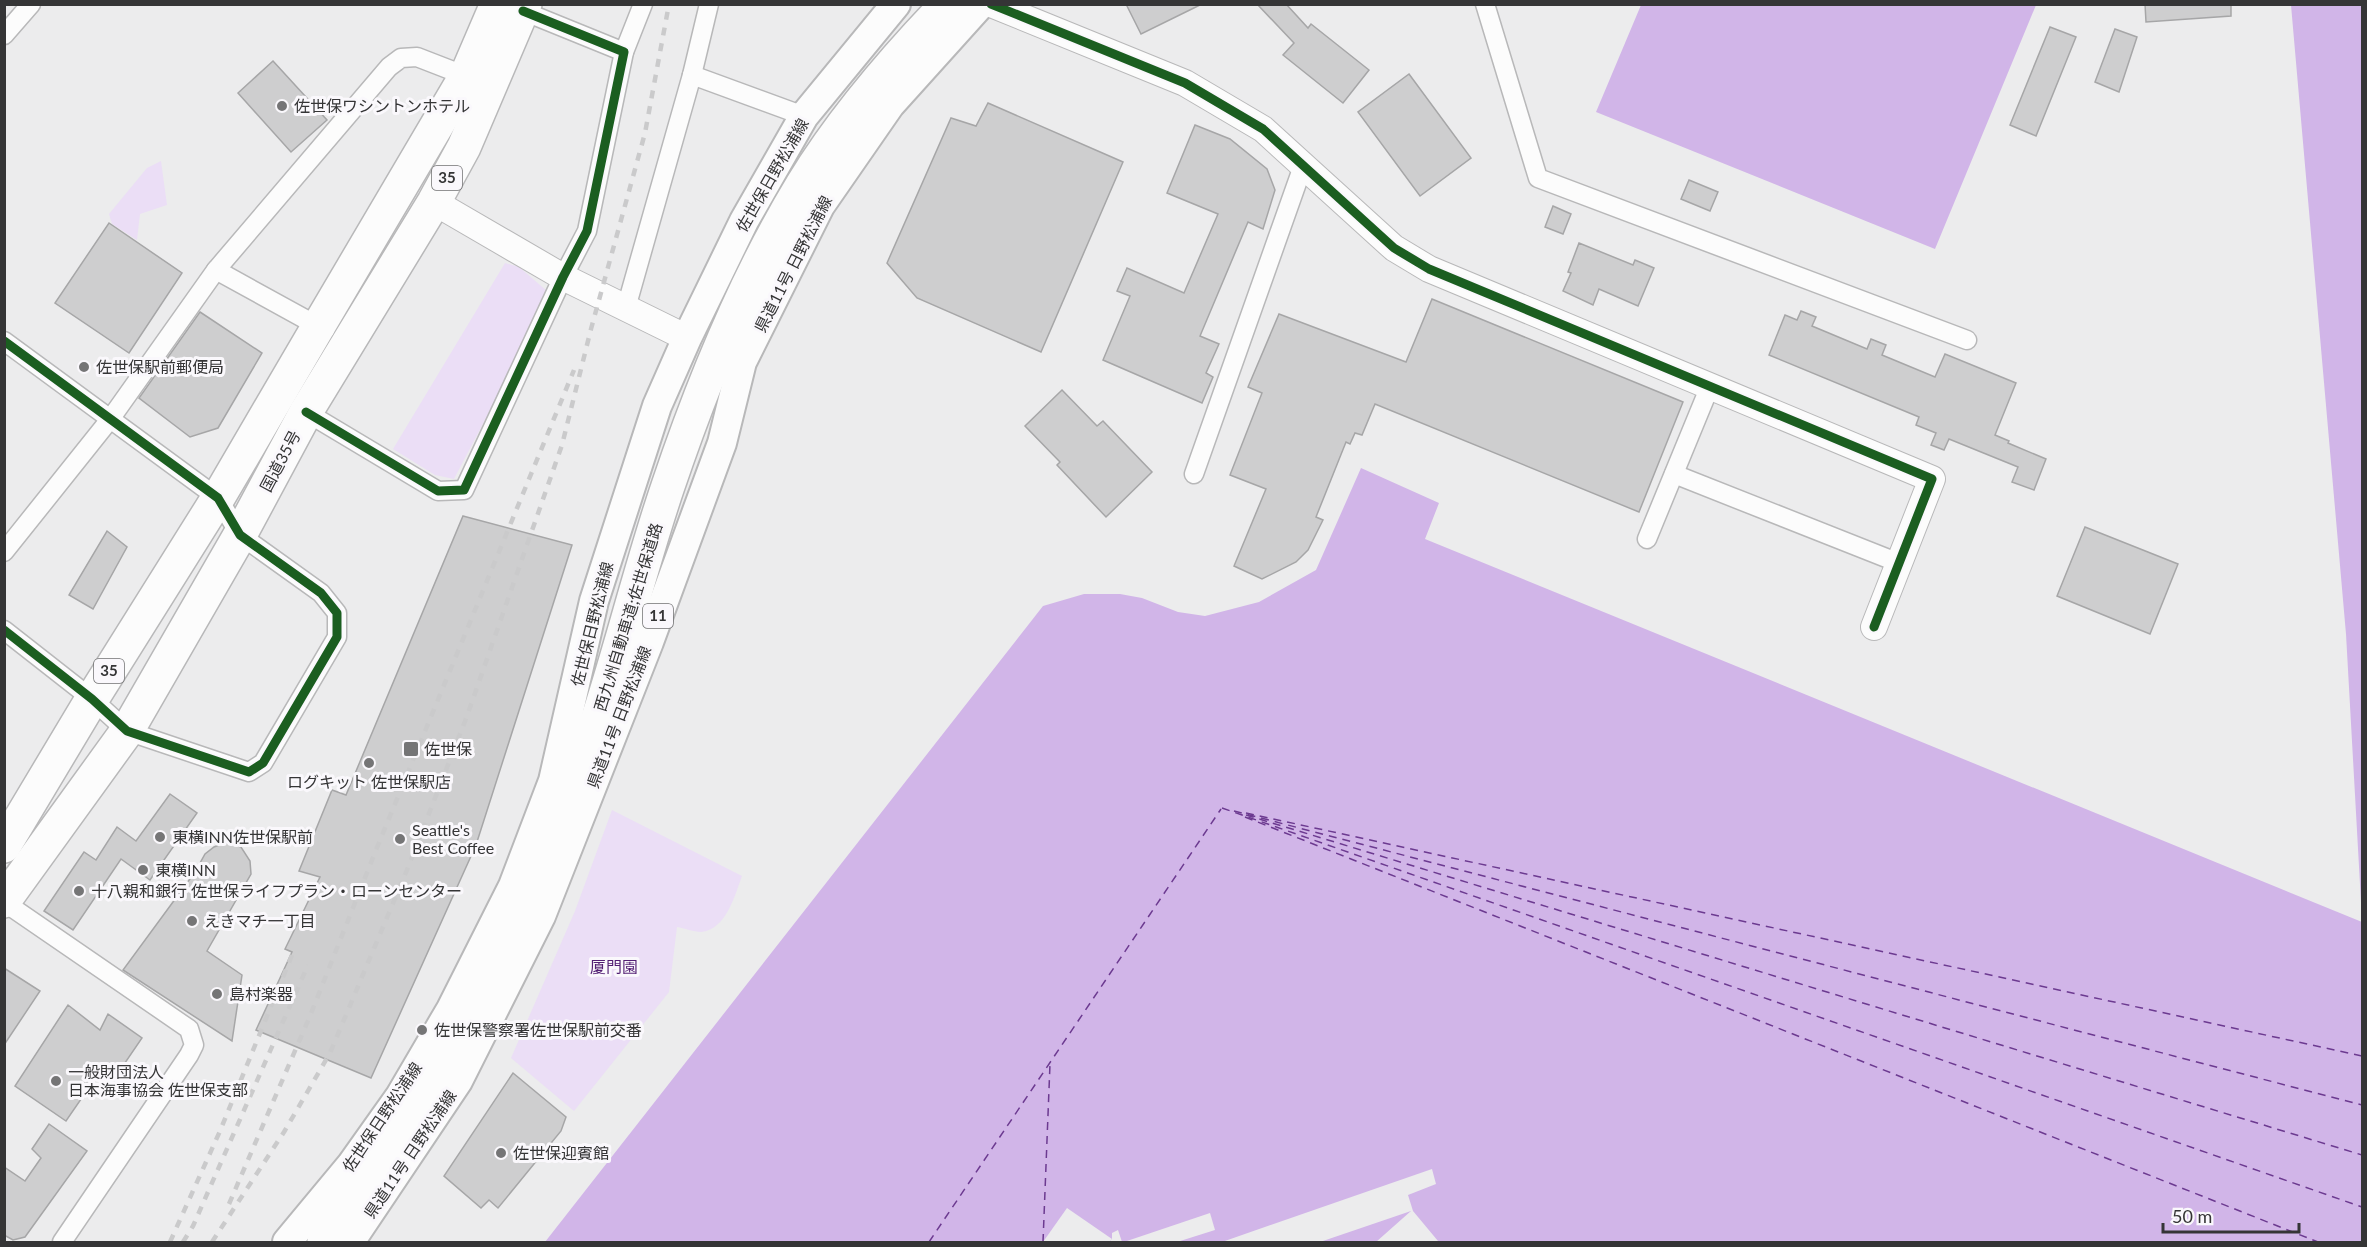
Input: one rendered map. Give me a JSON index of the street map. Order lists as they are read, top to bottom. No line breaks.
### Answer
{"streets":{"highway":["35","国道35号","西九州自動車道;佐世保道路"],"main road":["佐世保日野松浦線","県道11号 日野松浦線","11"]},"parks":["厦門園"],"places":{"other":["佐世保ワシントンホテル","佐世保駅前郵便局","ログキット 佐世保駅店","東横INN佐世保駅前","Seattle's Best Coffee","東横INN","十八親和銀行 佐世保ライフプラン・ローンセンター","えきマチ一丁目","島村楽器","佐世保警察署佐世保駅前交番","一般財団法人 日本海事協会 佐世保支部","佐世保迎賓館"],"transit":["佐世保"]},"scale_bar":"50 m"}
